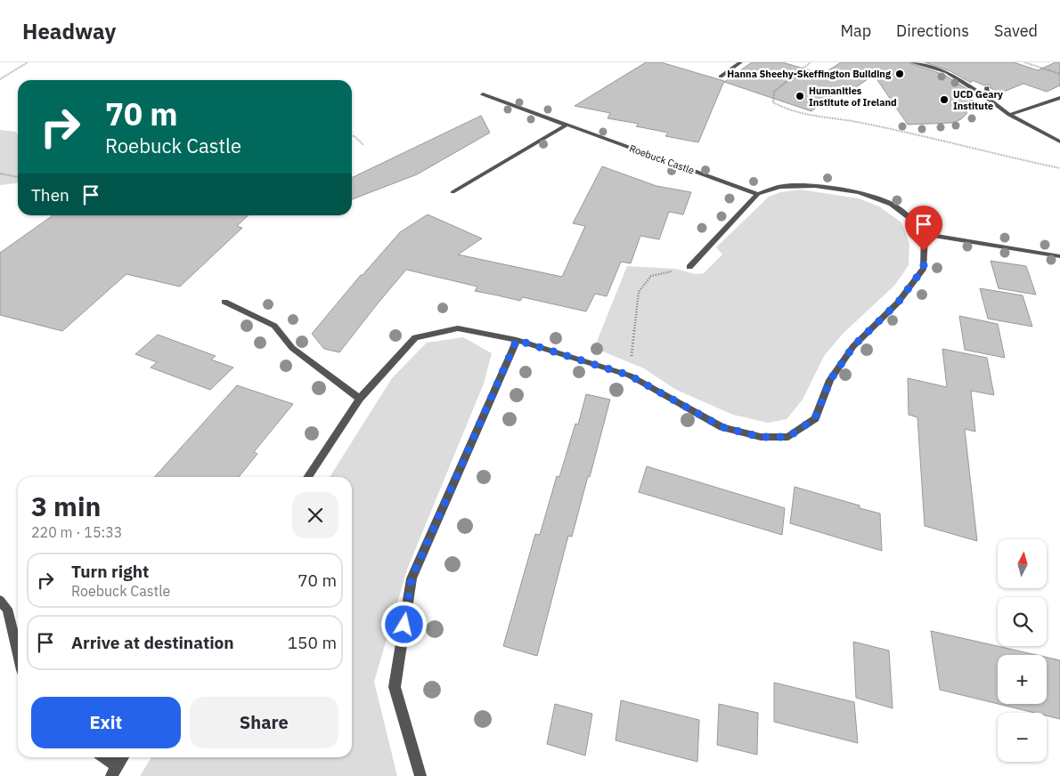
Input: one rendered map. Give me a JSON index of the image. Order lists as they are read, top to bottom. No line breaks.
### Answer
{"streets":{"street":["Roebuck Castle"]},"places":["Hanna Sheehy-Skeffington Building","Humanities Institute of Ireland","UCD Geary Institute"],"north":"top","page":{"header":"Headway","nav":["Map","Directions","Saved"],"turn":["70 m","Roebuck Castle"],"then":"Then","heading":["3 min","220 m · 15:33"],"map_buttons":["+","−"],"list":[{"name":"Turn right","note":"Roebuck Castle","value":"70 m"},{"name":"Arrive at destination","value":"150 m"}],"buttons":["Exit","Share"]}}
